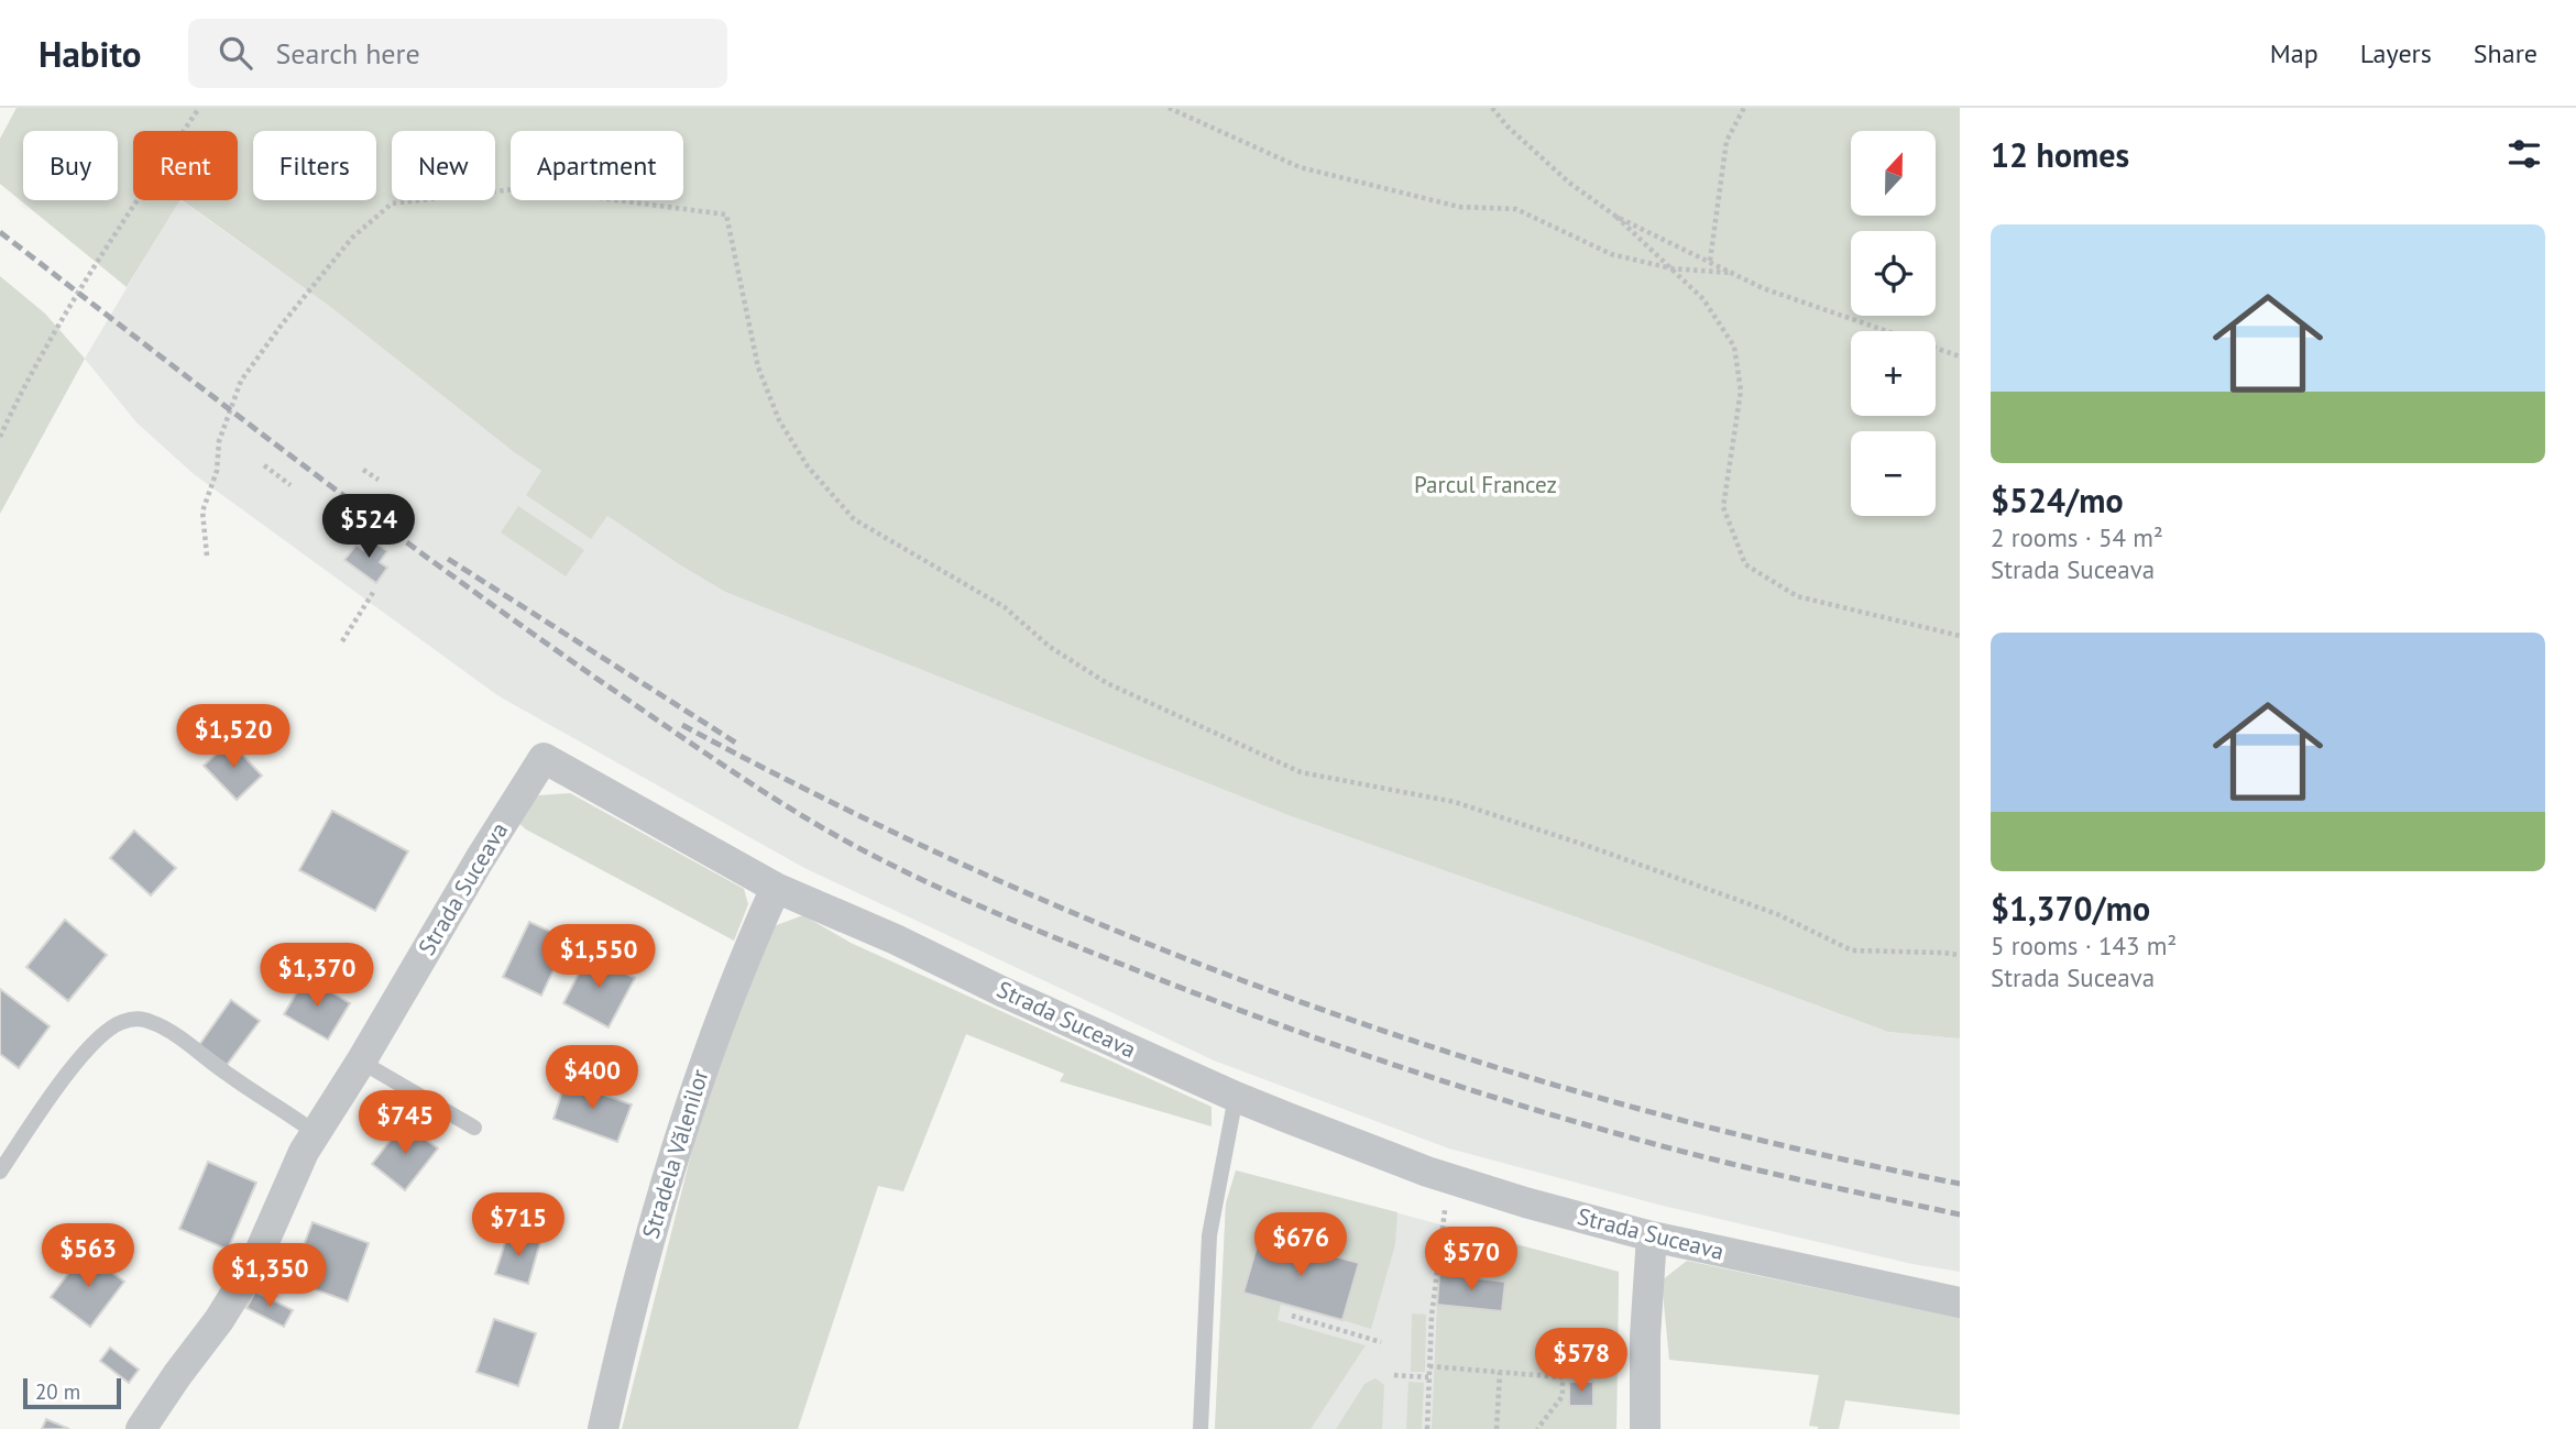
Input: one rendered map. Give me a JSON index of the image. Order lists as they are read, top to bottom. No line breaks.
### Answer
{"streets":{"street":["Strada Suceava","Stradela Vălenilor"]},"crossings":[["Strada Suceava","Stradela Vălenilor"]],"parks":["Parcul Francez"],"scale_bar":"20 m","north":"top","page":{"header":"Habito","search":"Search here","nav":["Map","Layers","Share"],"heading":"12 homes","map_buttons":["+","−"],"chip":["Buy","Rent","Filters","New","Apartment"],"list":[{"name":"$524/mo","note":"2 rooms · 54 m² · Strada Suceava"},{"name":"$1,370/mo","note":"5 rooms · 143 m² · Strada Suceava"}],"price":["$524","$1,520","$1,550","$1,370","$400","$745","$715","$676","$563","$570","$1,350","$578"],"scale":"20 m"}}
